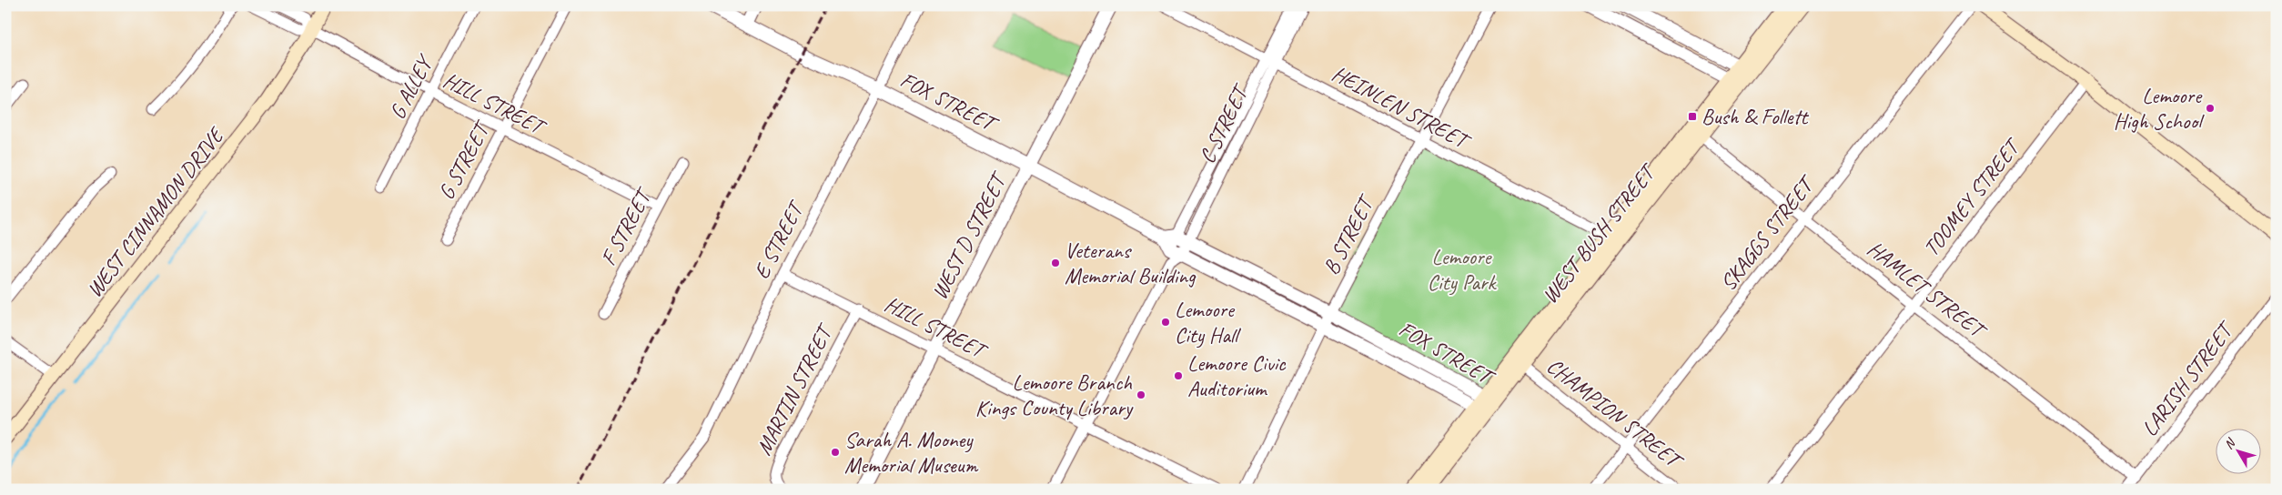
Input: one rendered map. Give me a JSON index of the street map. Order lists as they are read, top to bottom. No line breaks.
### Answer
{"streets":{"main road":["WEST CINNAMON DRIVE","WEST BUSH STREET"],"street":["G ALLEY","FOX STREET","HILL STREET","HEINLEN STREET","C STREET","G STREET","TOOMEY STREET","F STREET","SKAGGS STREET","B STREET","WEST D STREET","E STREET","HAMLET STREET","LARISH STREET","MARTIN STREET","CHAMPION STREET"]},"crossings":[["G ALLEY","HILL STREET"],["FOX STREET","C STREET"],["FOX STREET","WEST BUSH STREET"],["FOX STREET","B STREET"],["FOX STREET","WEST D STREET"],["FOX STREET","E STREET"],["HILL STREET","C STREET"],["HILL STREET","G STREET"],["HILL STREET","WEST CINNAMON DRIVE"],["HILL STREET","F STREET"],["HILL STREET","WEST D STREET"],["HILL STREET","E STREET"],["HILL STREET","MARTIN STREET"],["HEINLEN STREET","C STREET"],["HEINLEN STREET","WEST BUSH STREET"],["HEINLEN STREET","B STREET"],["TOOMEY STREET","HAMLET STREET"],["WEST BUSH STREET","HAMLET STREET"],["WEST BUSH STREET","CHAMPION STREET"],["SKAGGS STREET","HAMLET STREET"],["SKAGGS STREET","CHAMPION STREET"],["HAMLET STREET","LARISH STREET"]],"parks":["Lemoore City Park"],"places":{"other":["Lemoore High School","Veterans Memorial Building","Lemoore City Hall","Lemoore Civic Auditorium","Lemoore Branch Kings County Library","Sarah A. Mooney Memorial Museum"],"transit":["Bush & Follett"]},"north":"top left"}
